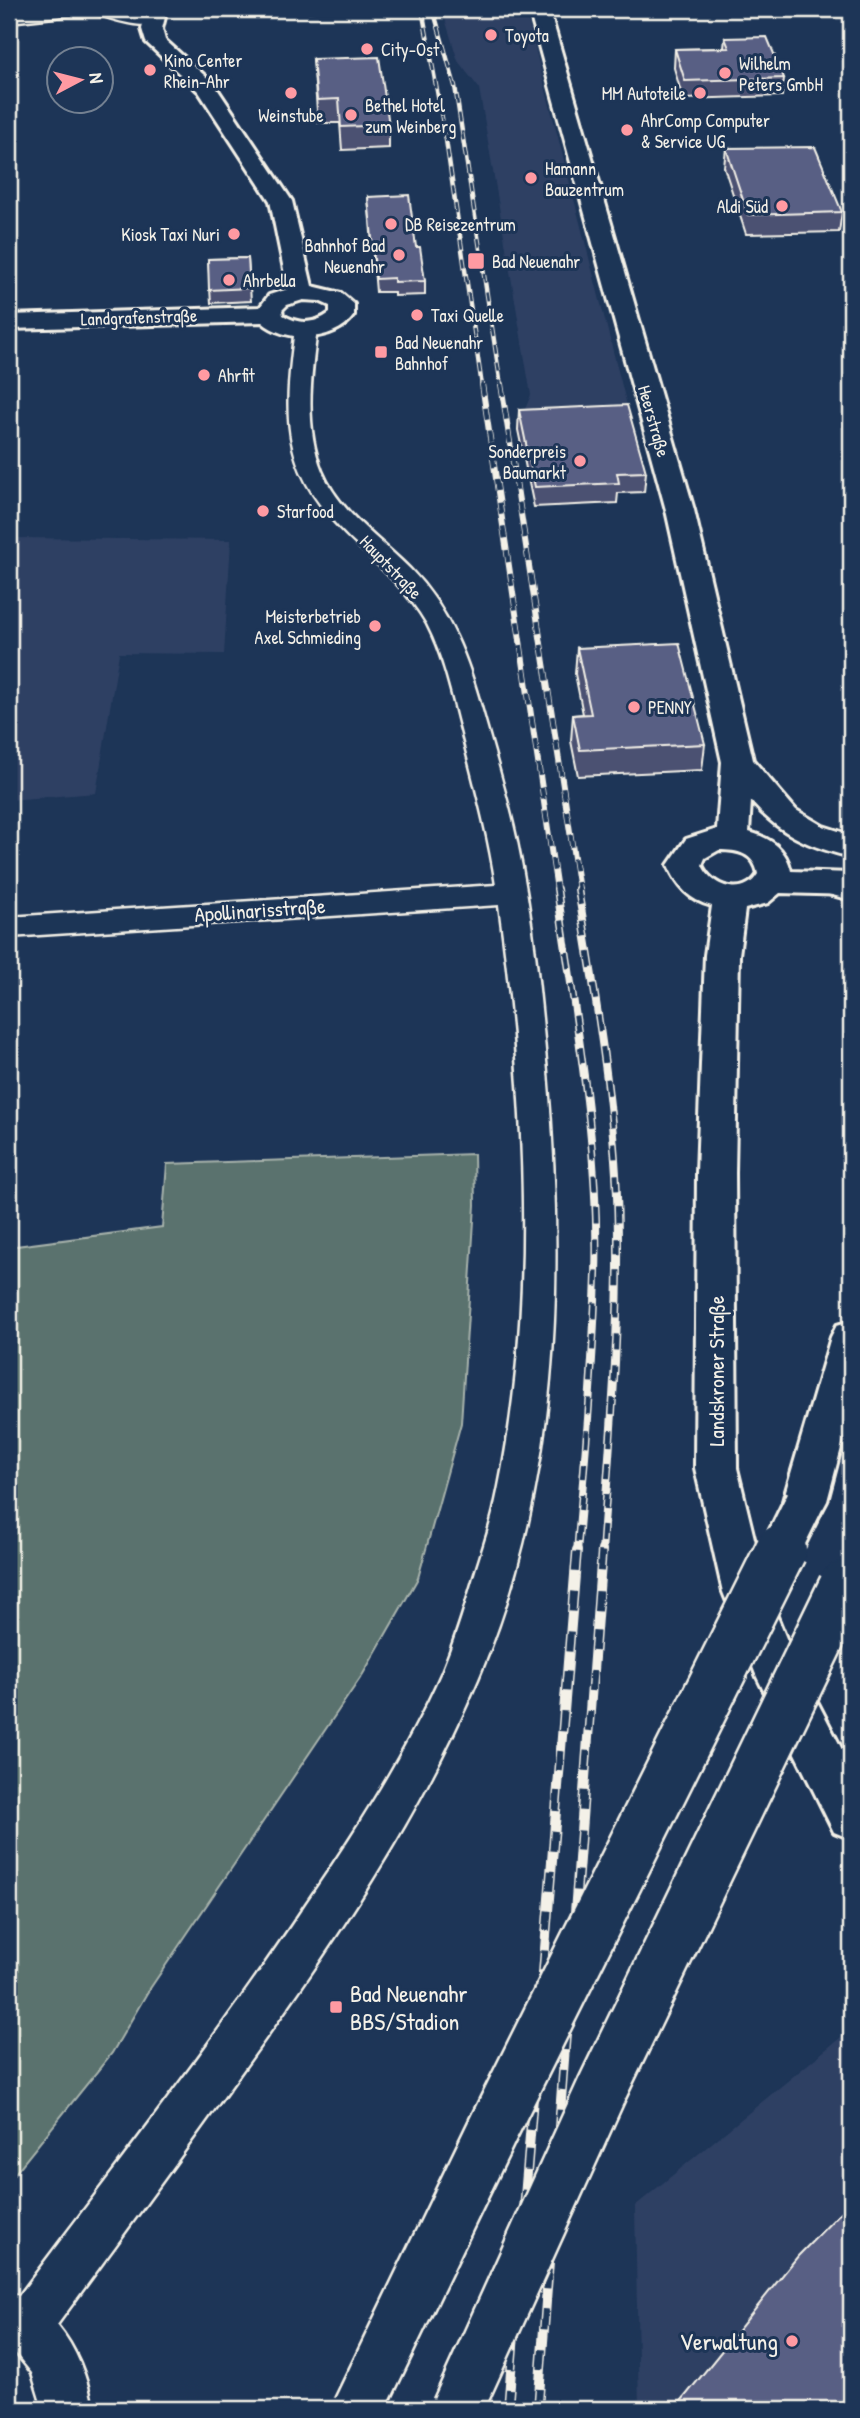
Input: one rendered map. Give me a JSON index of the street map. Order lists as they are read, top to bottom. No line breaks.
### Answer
{"streets":{"main road":["Landgrafenstraße","Heerstraße","Landskroner Straße"],"street":["Hauptstraße","Apollinarisstraße"]},"crossings":[["Heerstraße","Landskroner Straße"],["Hauptstraße","Apollinarisstraße"]],"places":{"other":["Toyota","City-Ost","Kino Center Rhein-Ahr","Wilhelm Peters GmbH","Weinstube","MM Autoteile","Bethel Hotel zum Weinberg","AhrComp Computer & Service UG","Hamann Bauzentrum","Aldi Süd","DB Reisezentrum","Kiosk Taxi Nuri","Bahnhof Bad Neuenahr","Ahrbella","Taxi Quelle","Ahrfit","Sonderpreis Baumarkt","Starfood","Meisterbetrieb Axel Schmieding","PENNY","Verwaltung"],"transit":["Bad Neuenahr","Bad Neuenahr Bahnhof","Bad Neuenahr BBS/Stadion"]},"north":"right"}
